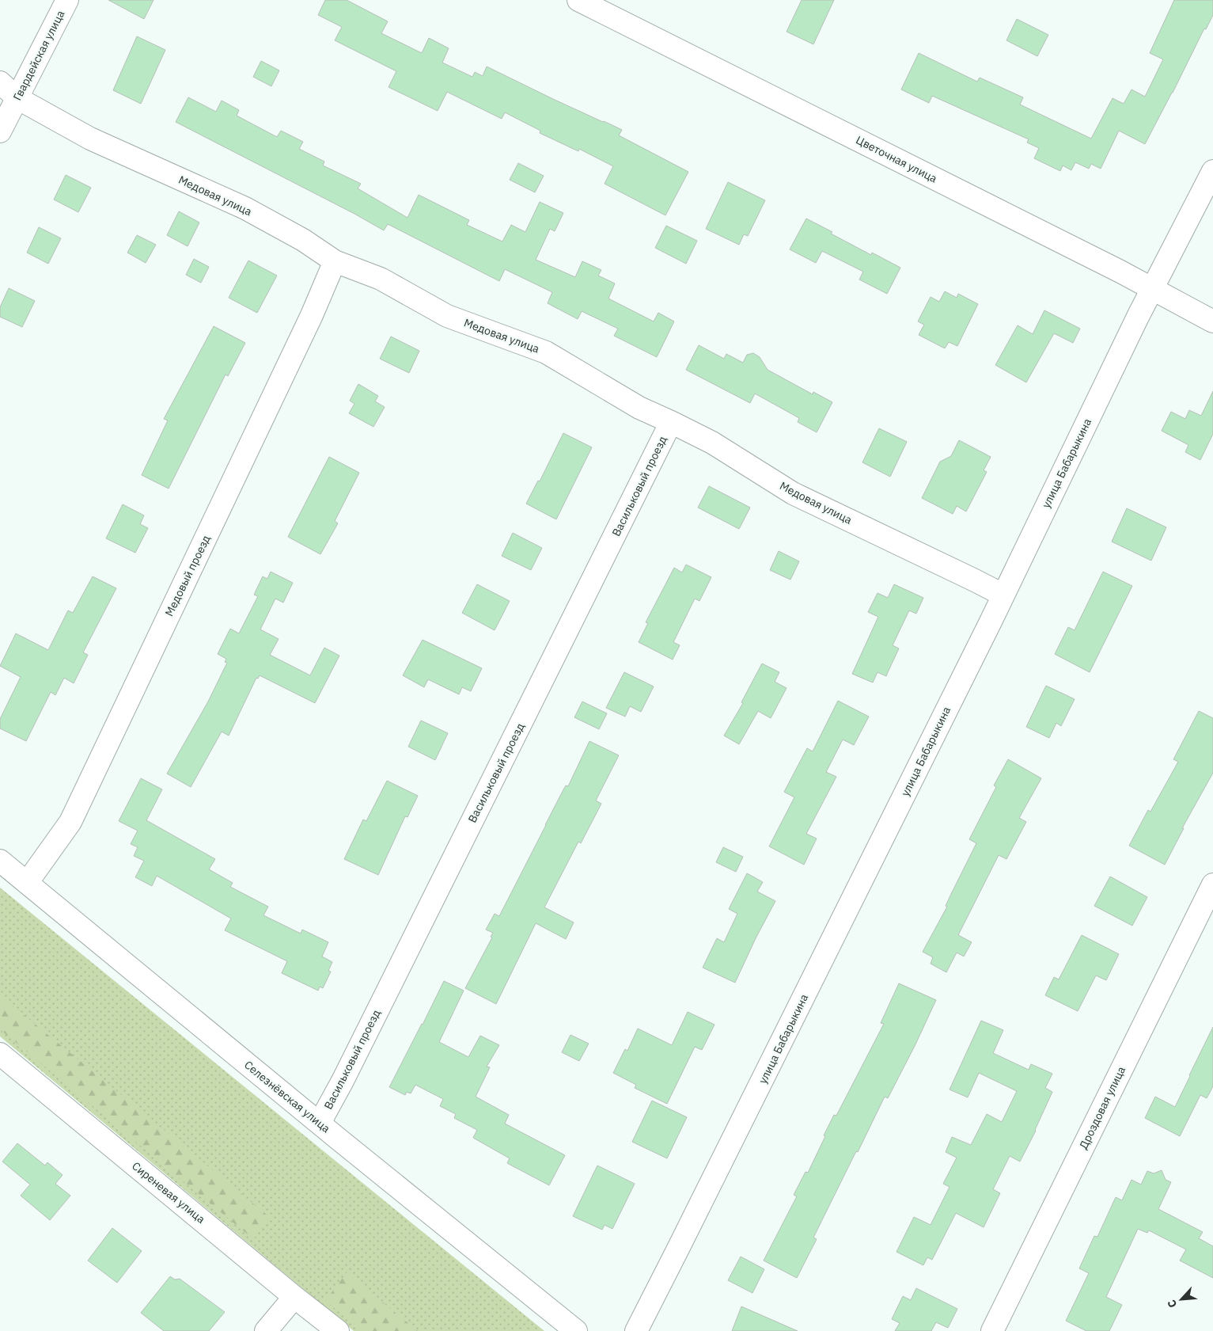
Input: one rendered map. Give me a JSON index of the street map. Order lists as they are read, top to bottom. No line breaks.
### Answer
{"streets":{"street":["Гвардейская улица","Цветочная улица","Медовая улица","улица Бабарыкина","Васильковый проезд","Медовый проезд","Селезнёвская улица","Дроздовая улица","Сиреневая улица"]},"crossings":[["Гвардейская улица","Медовая улица"],["Цветочная улица","улица Бабарыкина"],["Медовая улица","улица Бабарыкина"],["Медовая улица","Васильковый проезд"],["Медовая улица","Медовый проезд"],["Васильковый проезд","Селезнёвская улица"],["Медовый проезд","Селезнёвская улица"]],"north":"bottom left"}
